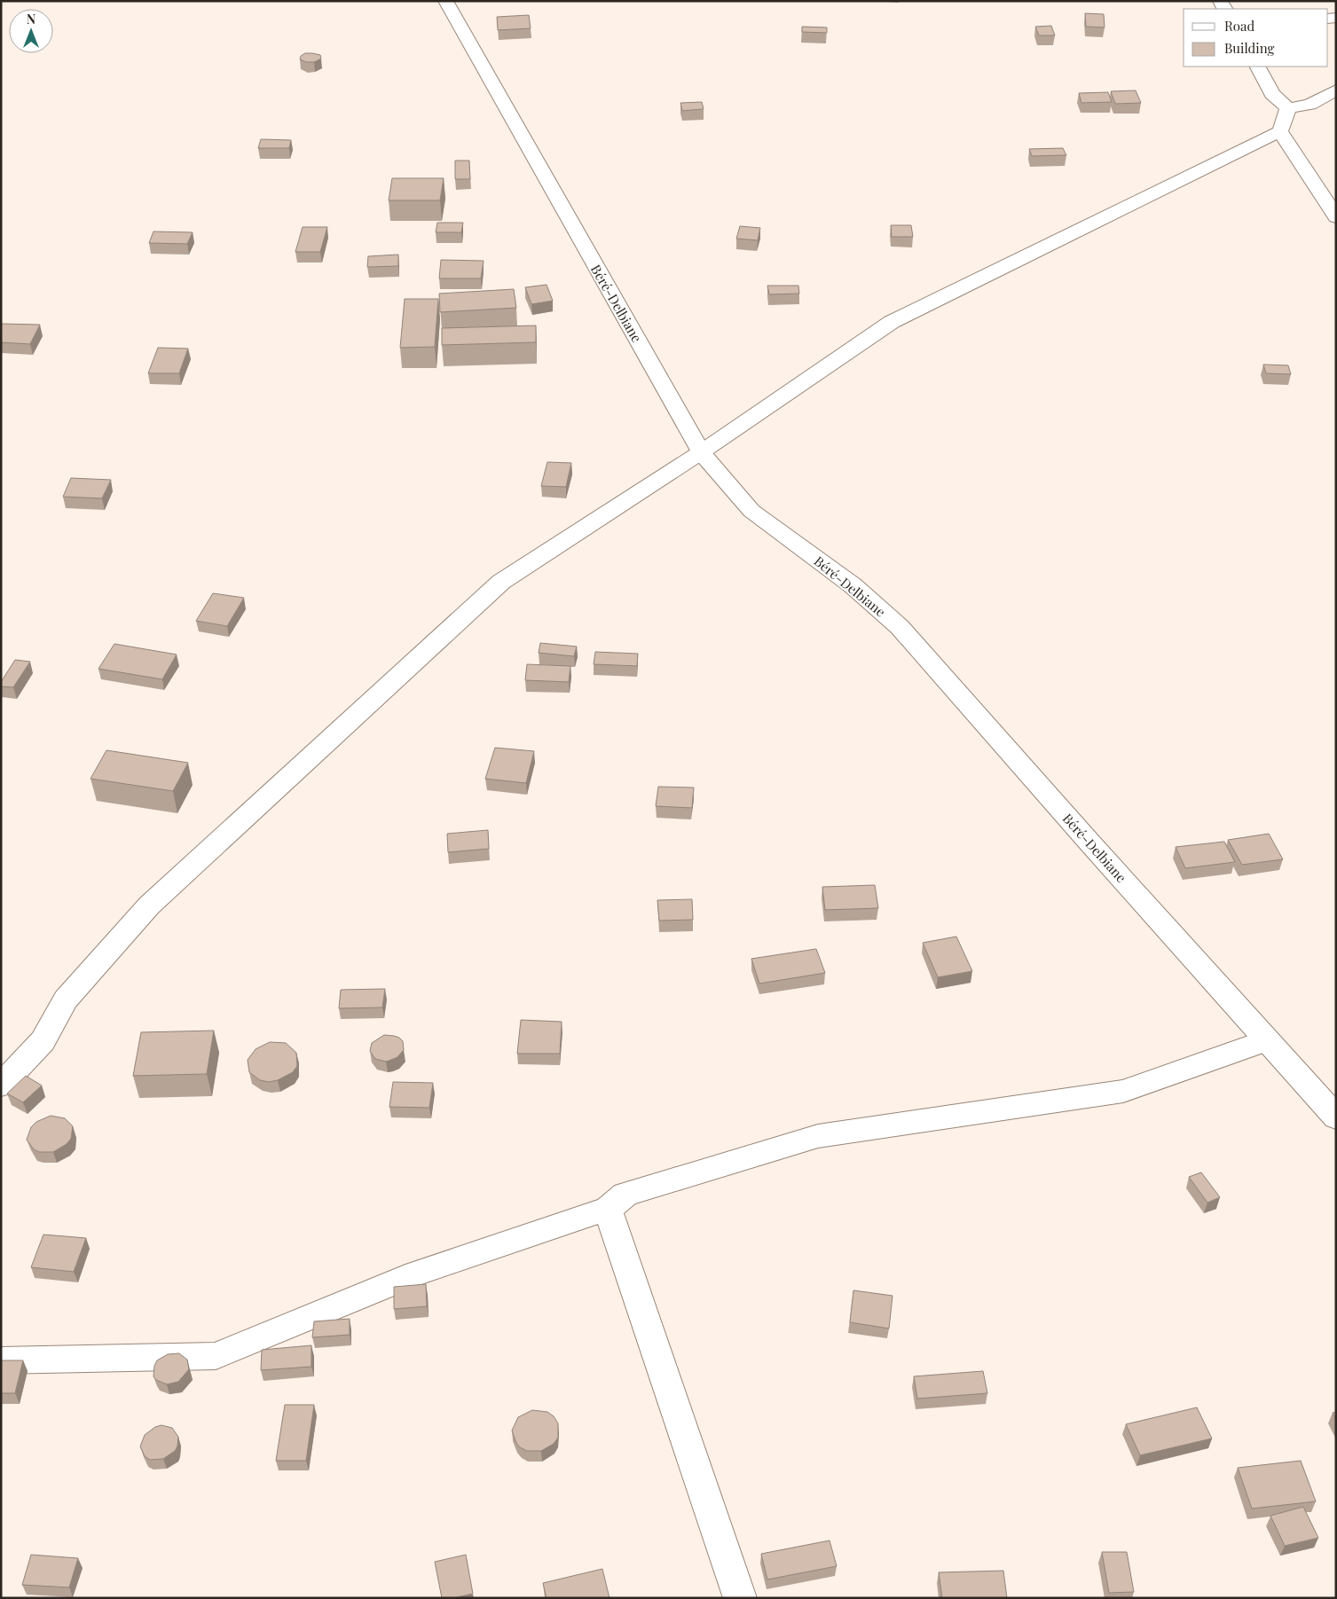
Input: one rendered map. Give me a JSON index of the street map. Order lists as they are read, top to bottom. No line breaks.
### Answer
{"streets":{"street":["Béré-Delbiane"]},"legend":["Road","Building"],"north":"top"}
